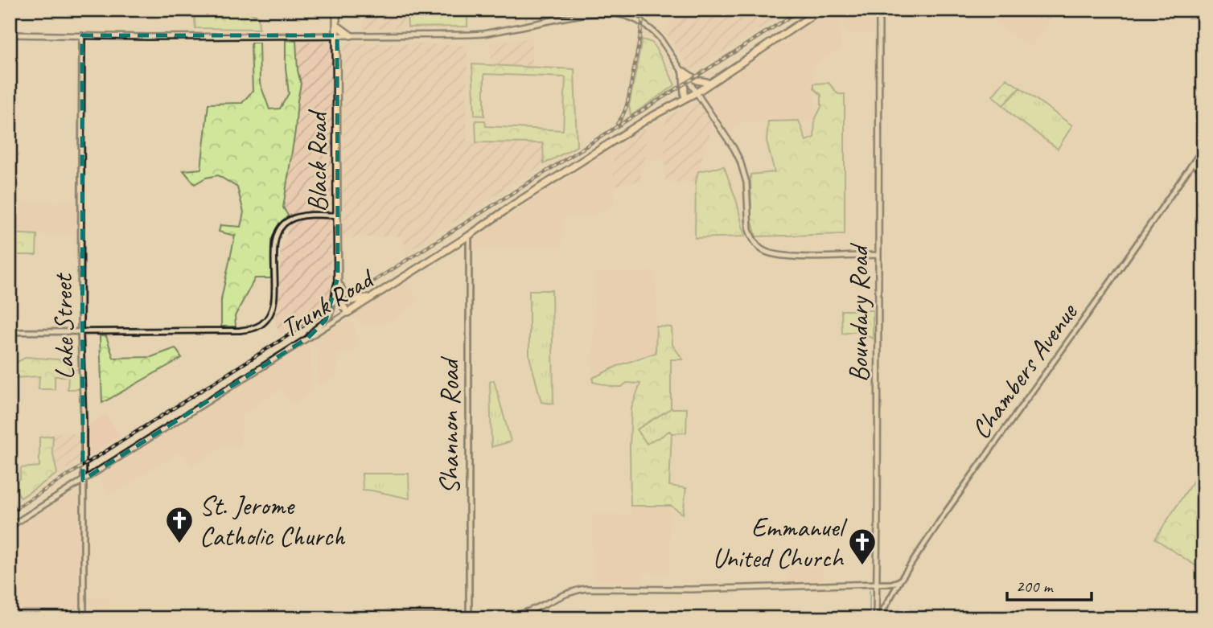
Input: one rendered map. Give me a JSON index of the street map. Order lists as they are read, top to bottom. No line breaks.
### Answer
{"streets":{"highway":["Black Road","Trunk Road"],"main road":["Boundary Road"],"street":["Lake Street","Chambers Avenue","Shannon Road"]},"crossings":[["Black Road","Trunk Road"],["Trunk Road","Lake Street"],["Trunk Road","Shannon Road"],["Boundary Road","Chambers Avenue"]],"places":{"church":["St. Jerome Catholic Church","Emmanuel United Church"]},"scale_bar":"200 m"}
